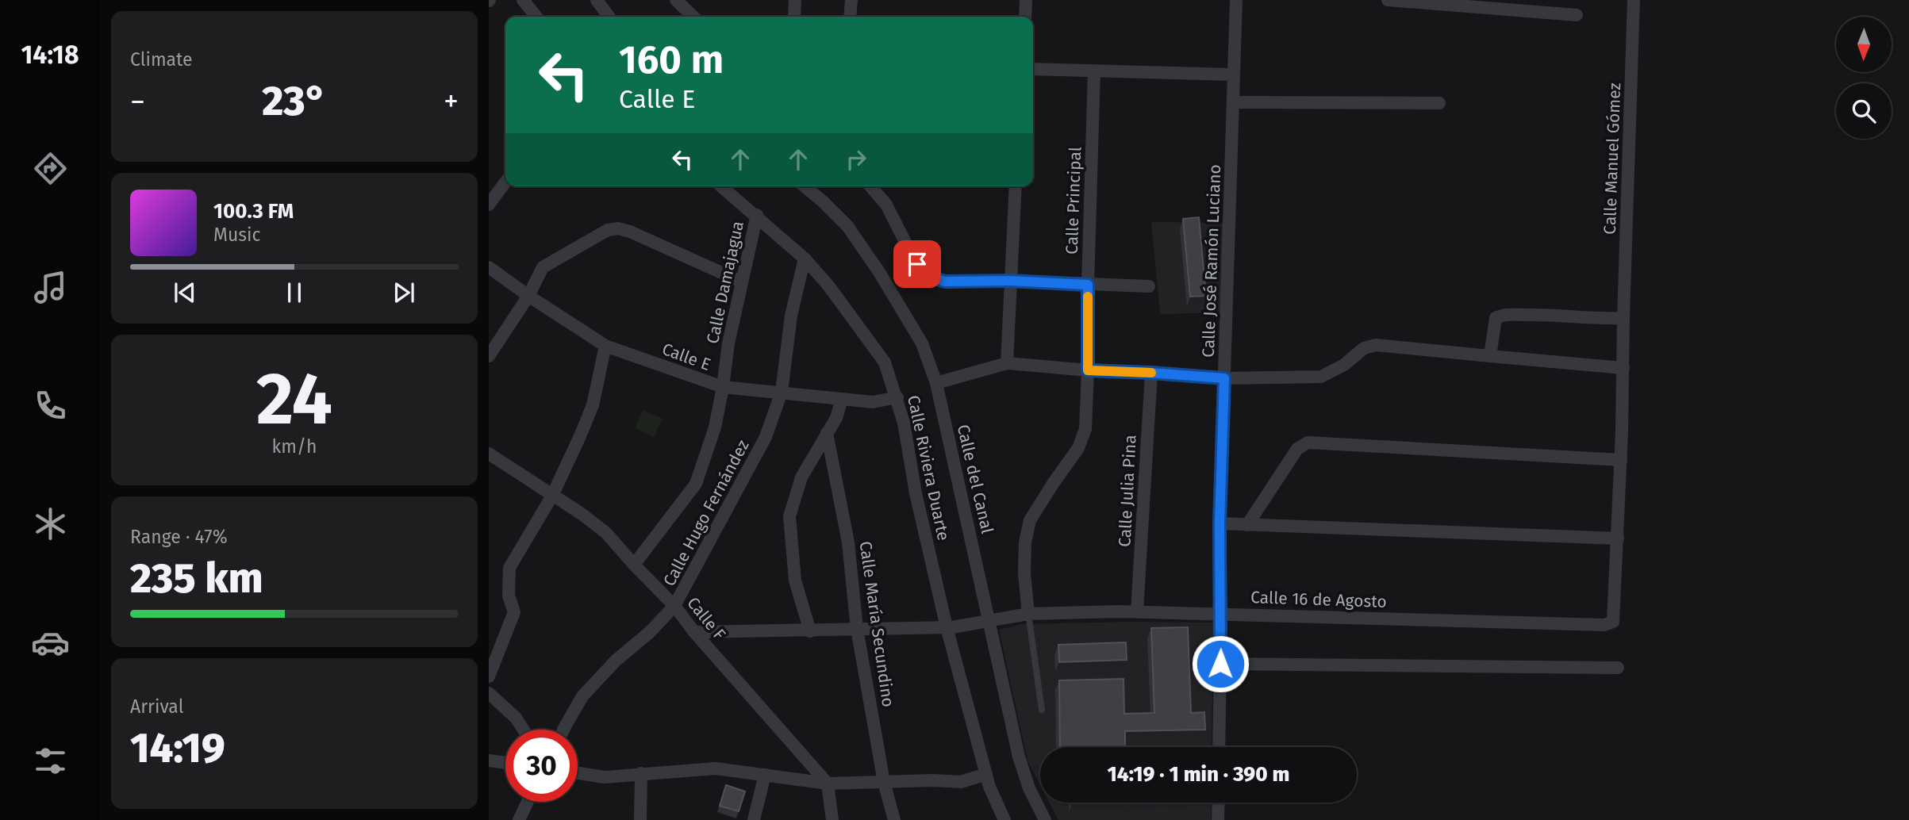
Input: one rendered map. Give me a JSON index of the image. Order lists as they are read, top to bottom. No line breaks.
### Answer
{"streets":{"street":["Calle Manuel Gómez","Calle Principal","Calle José Ramón Luciano","Calle Damajagua","Calle E","Calle Riviera Duarte","Calle del Canal","Calle Julia Pina","Calle Hugo Fernández","Calle 16 de Agosto","Calle F","Calle María Secundino"]},"crossings":[["Calle Manuel Gómez","Calle 16 de Agosto"],["Calle Principal","Calle 16 de Agosto"],["Calle José Ramón Luciano","Calle 16 de Agosto"],["Calle Damajagua","Calle E"],["Calle Damajagua","Calle Riviera Duarte"],["Calle Damajagua","Calle F"],["Calle E","Calle Riviera Duarte"],["Calle E","Calle Hugo Fernández"],["Calle Riviera Duarte","Calle Hugo Fernández"],["Calle Riviera Duarte","Calle 16 de Agosto"],["Calle del Canal","Calle 16 de Agosto"],["Calle Julia Pina","Calle 16 de Agosto"],["Calle Hugo Fernández","Calle F"],["Calle 16 de Agosto","Calle F"],["Calle 16 de Agosto","Calle María Secundino"]],"north":"bottom","page":{"tabs":"14:18","tile":["Climate",["24","km/h"],["Range · 47%","235 km"],["Arrival","14:19"]],"turn":["160 m","Calle E"],"heat":["−","23°","+"],"song":["100.3 FM","Music"],"limit":"30","trip":"14:19 · 1 min · 390 m"}}
